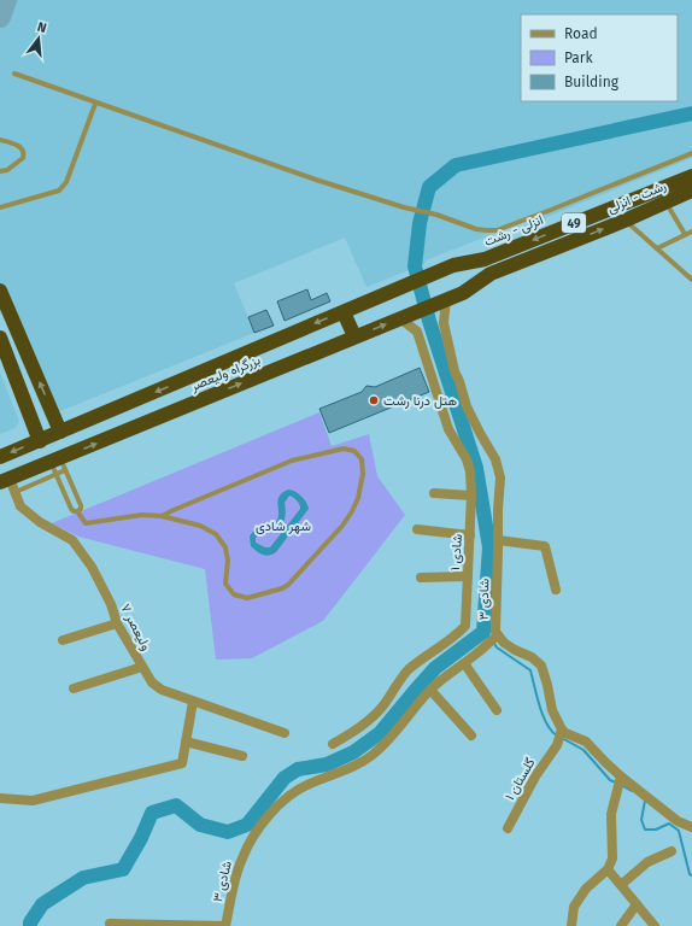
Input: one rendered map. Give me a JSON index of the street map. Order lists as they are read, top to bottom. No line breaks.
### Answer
{"streets":{"highway":["رشت - انزلی","49","انزلی - رشت","بزرگراه ولیعصر"],"street":["شادی ۱","شادی ۳","ولیعصر ۷","گلستان ۱"]},"crossings":[["رشت - انزلی","بزرگراه ولیعصر"],["انزلی - رشت","بزرگراه ولیعصر"],["بزرگراه ولیعصر","شادی ۱"],["بزرگراه ولیعصر","شادی ۳"],["بزرگراه ولیعصر","ولیعصر ۷"],["شادی ۳","گلستان ۱"]],"one_way":["رشت - انزلی","انزلی - رشت"],"parks":["شهر شادی"],"places":["هتل درنا رشت"],"legend":["Road","Park","Building"],"north":"top"}
